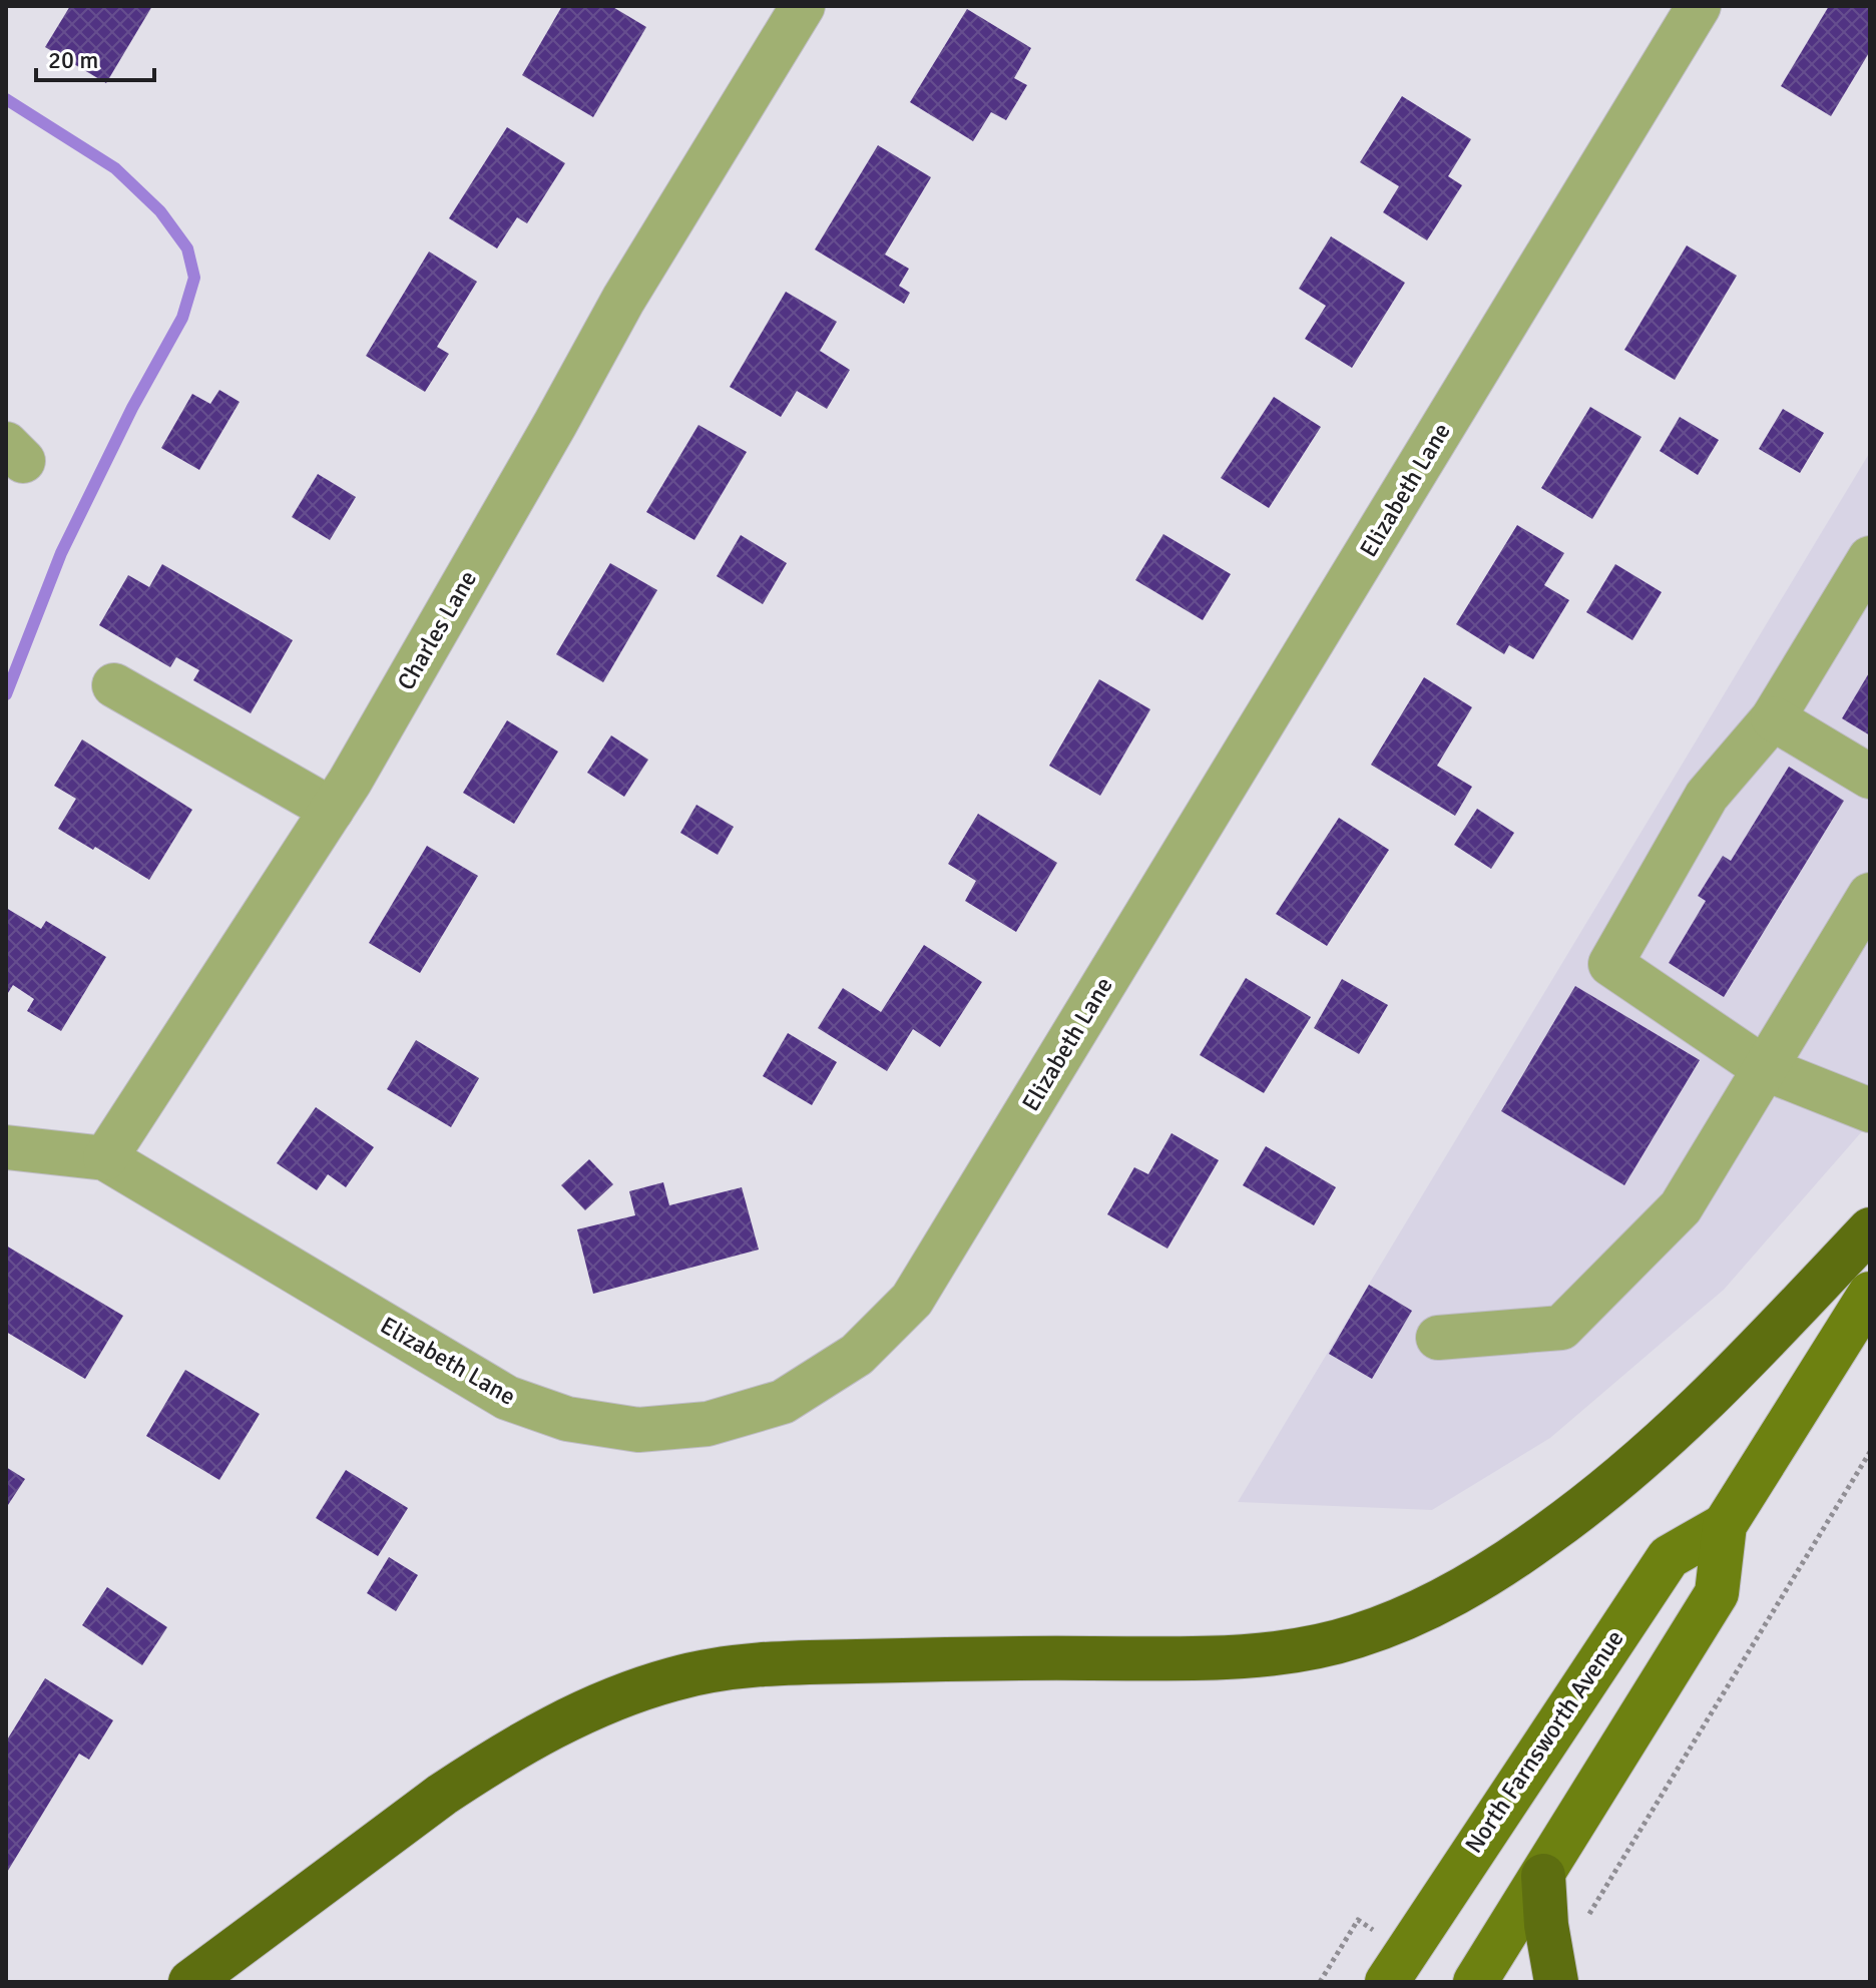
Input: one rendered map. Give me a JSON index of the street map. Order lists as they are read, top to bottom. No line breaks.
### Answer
{"streets":{"main road":["North Farnsworth Avenue"],"street":["Elizabeth Lane","Charles Lane"]},"crossings":[["Elizabeth Lane","Charles Lane"]],"scale_bar":"20 m"}
